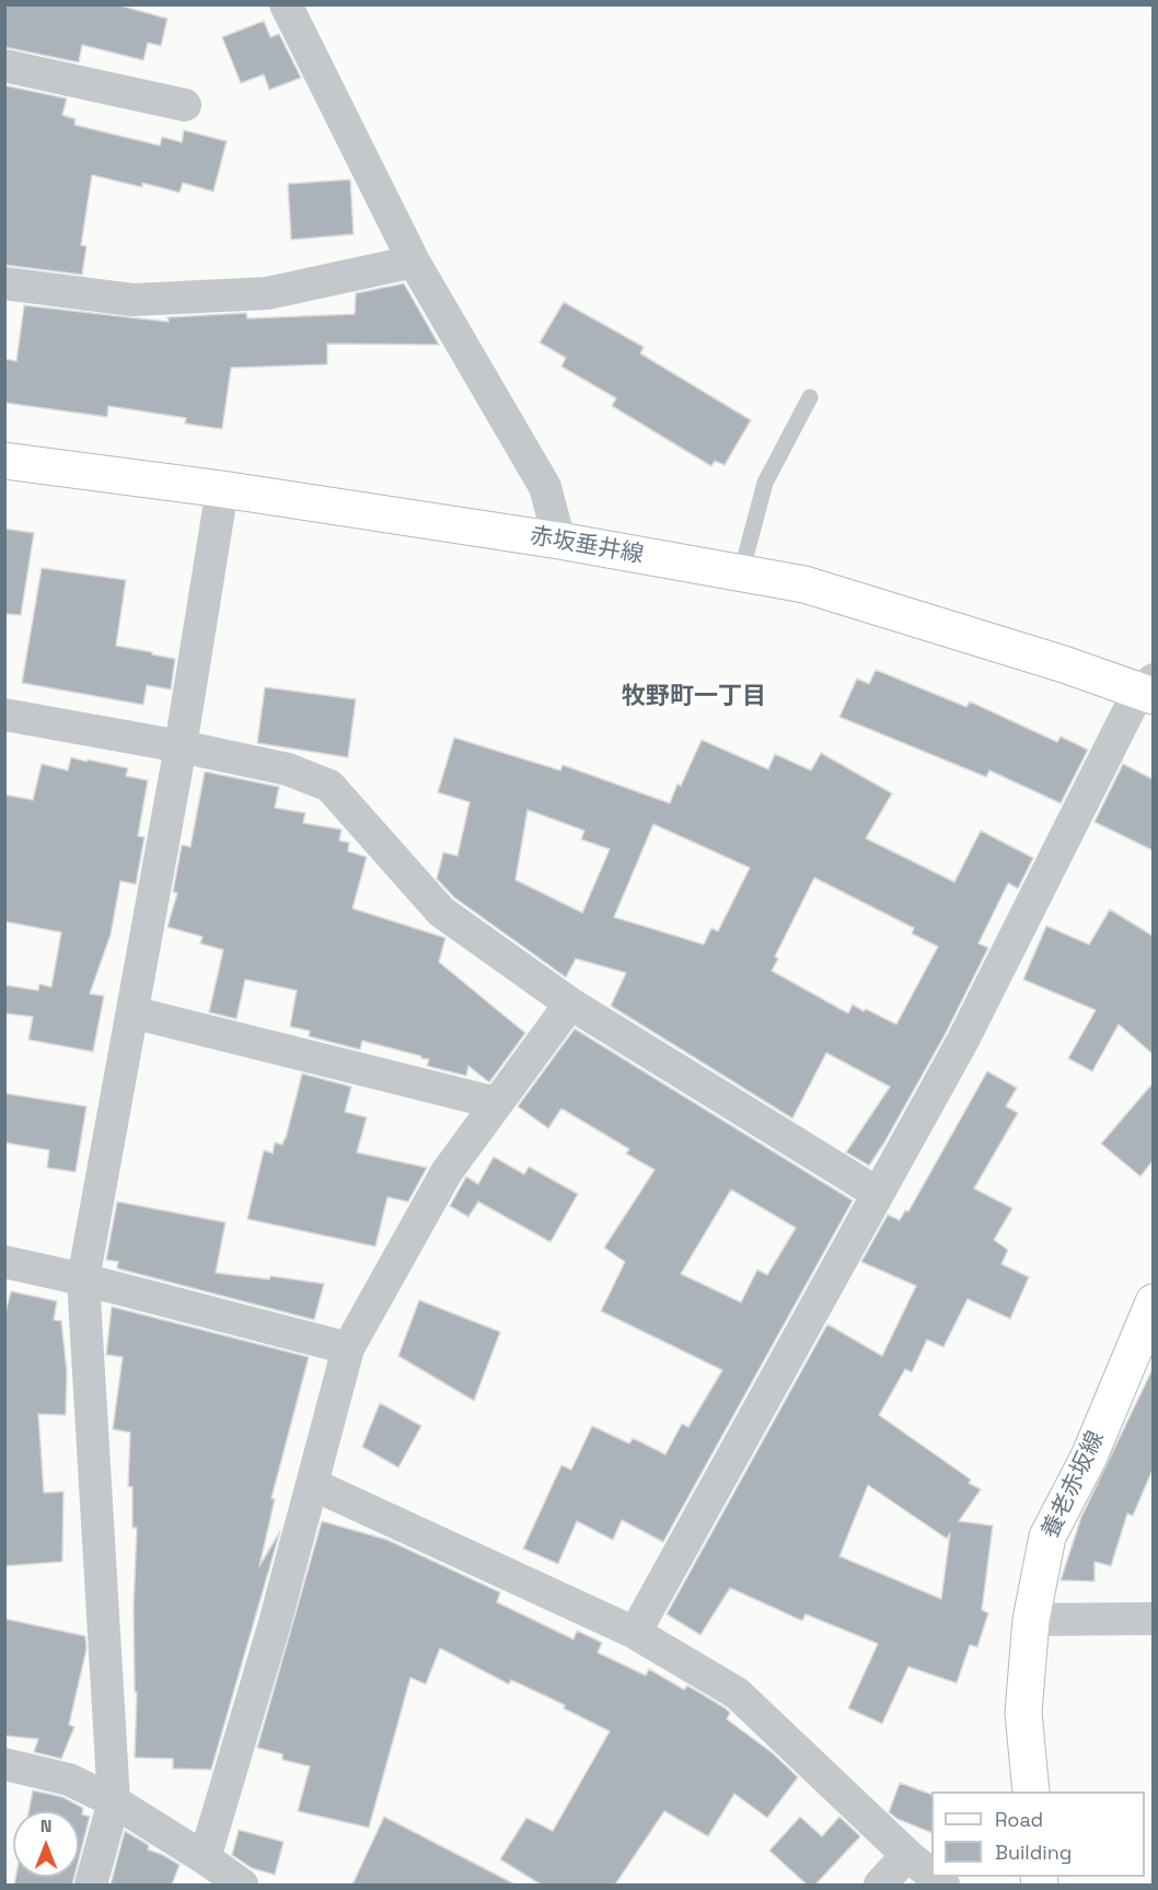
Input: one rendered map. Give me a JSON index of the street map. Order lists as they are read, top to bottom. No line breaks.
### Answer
{"streets":{"main road":["赤坂垂井線","養老赤坂線"]},"districts":["牧野町一丁目"],"legend":["Road","Building"],"north":"top"}
